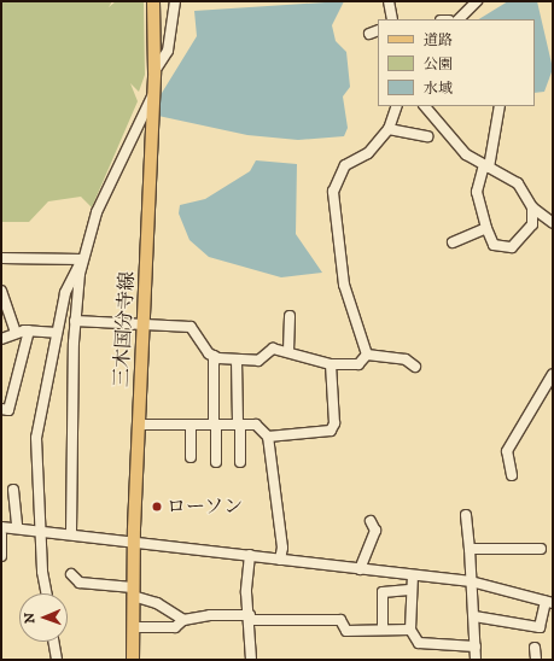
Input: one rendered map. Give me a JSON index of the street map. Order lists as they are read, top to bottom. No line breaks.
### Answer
{"streets":{"main road":["三木国分寺線"]},"places":["ローソン"],"legend":["道路","公園","水域"],"north":"left"}
